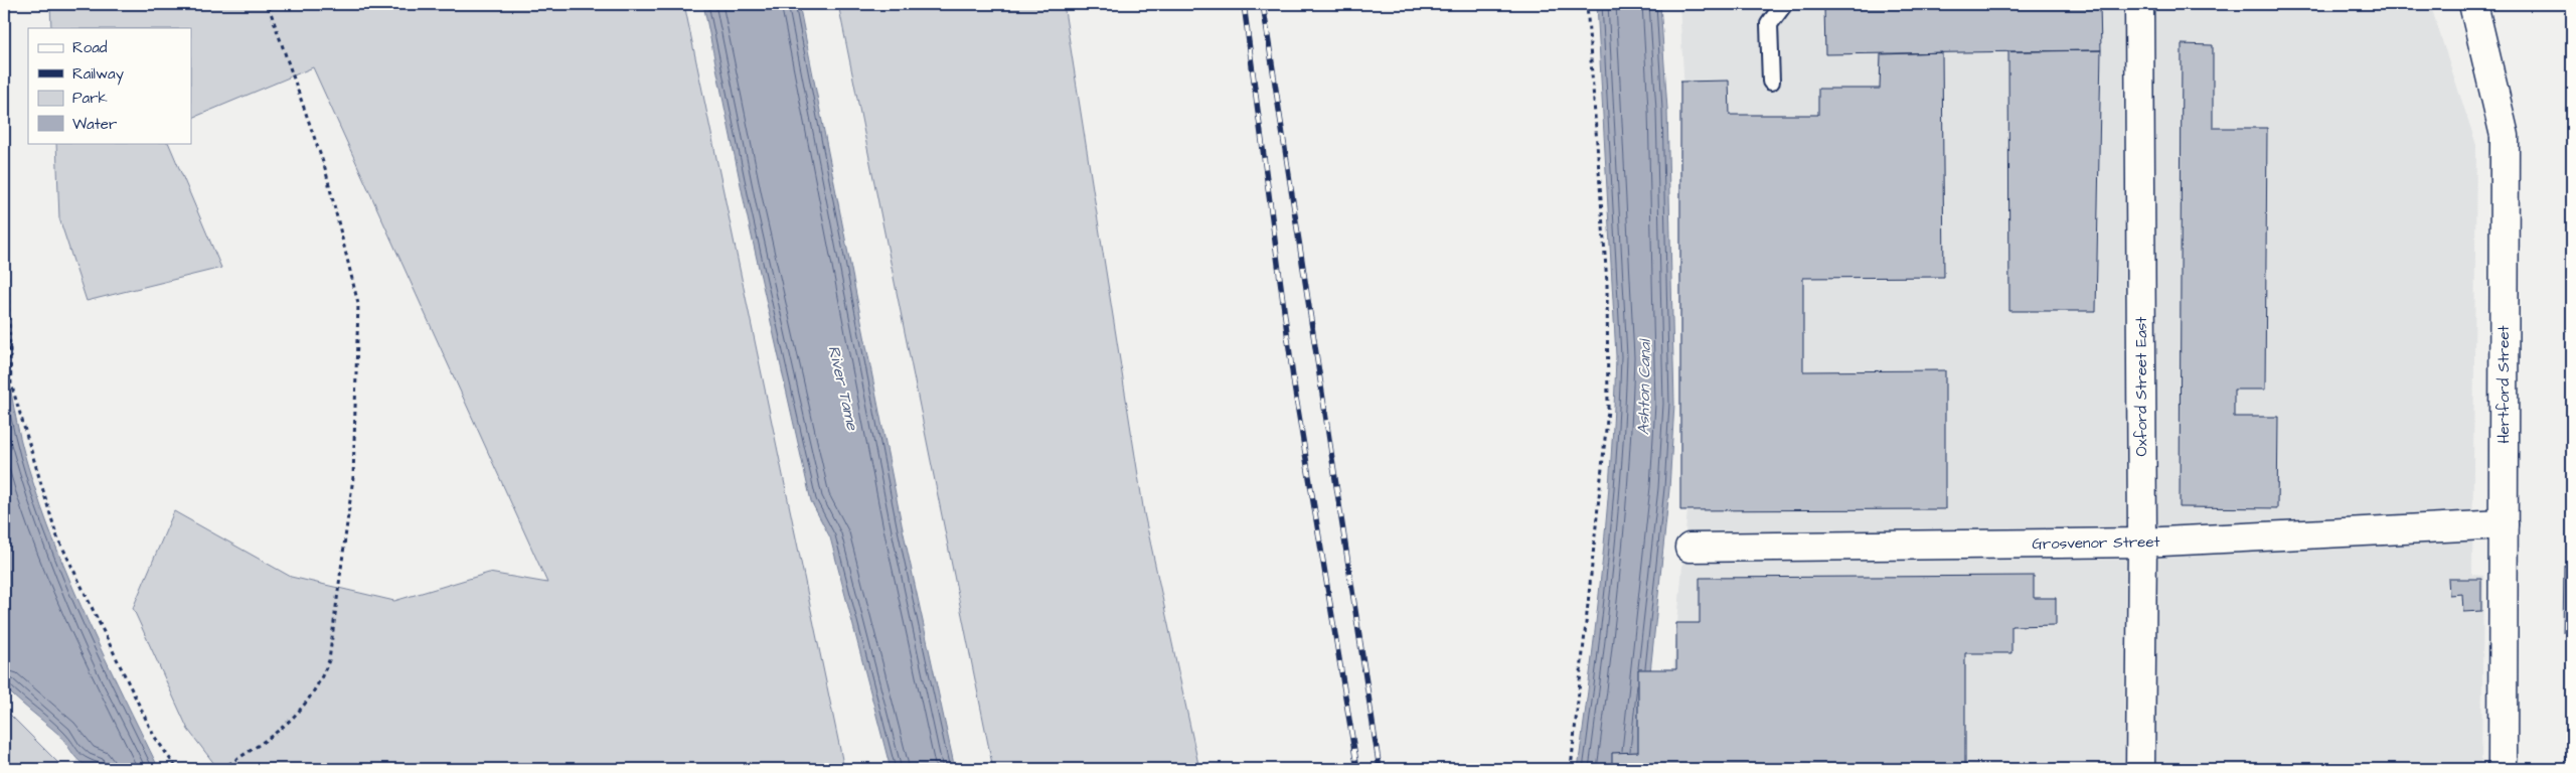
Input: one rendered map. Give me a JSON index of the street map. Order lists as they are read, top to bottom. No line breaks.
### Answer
{"streets":{"street":["Hertford Street","Oxford Street East","Grosvenor Street"]},"crossings":[["Hertford Street","Grosvenor Street"],["Oxford Street East","Grosvenor Street"]],"water":["River Tame","Ashton Canal"],"legend":["Road","Railway","Park","Water"]}
